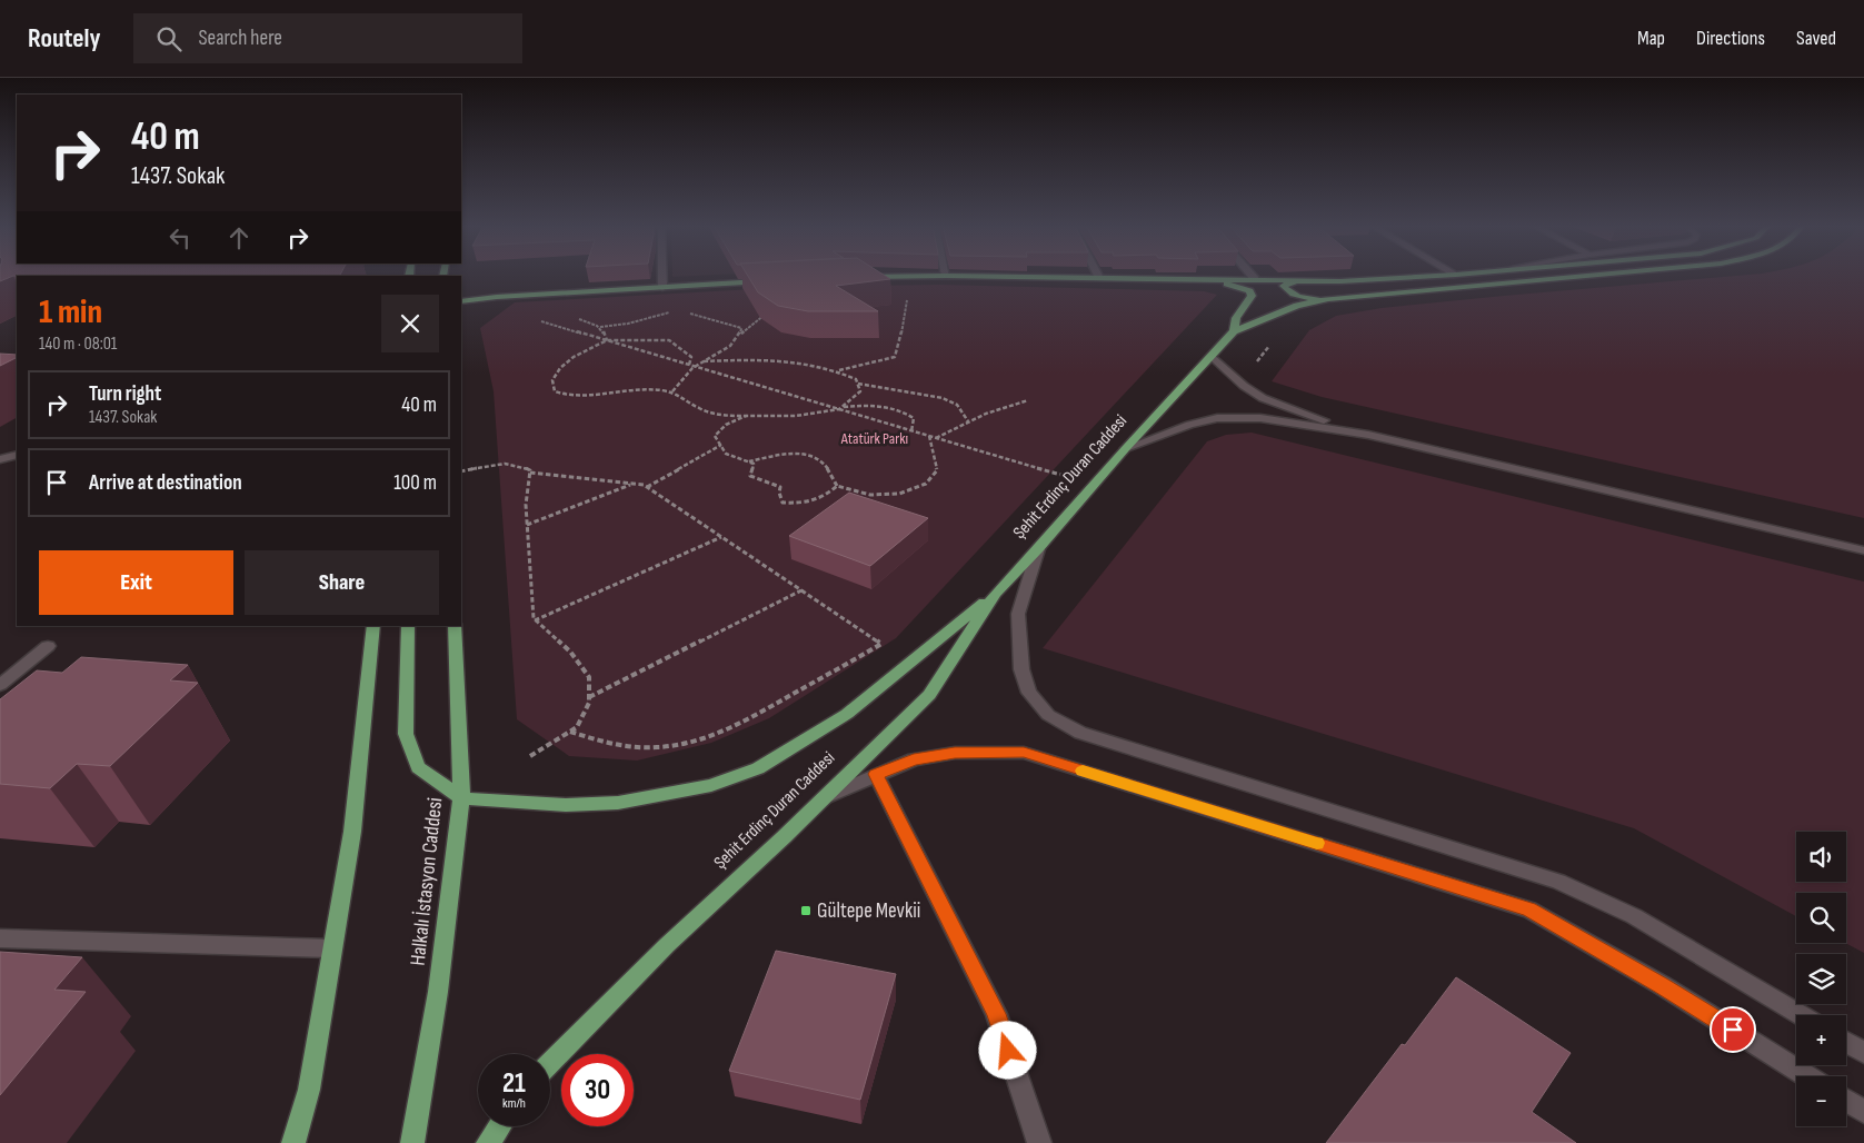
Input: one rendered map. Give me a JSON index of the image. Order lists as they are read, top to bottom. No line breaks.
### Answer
{"streets":{"main road":["Şehit Erdinç Duran Caddesi","Halkalı İstasyon Caddesi"]},"parks":["Atatürk Parkı"],"places":{"transit":["Gültepe Mevkii"]},"page":{"header":"Routely","search":"Search here","nav":["Map","Directions","Saved"],"turn":["40 m","1437. Sokak"],"heading":["1 min","140 m · 08:01"],"list":[{"name":"Turn right","note":"1437. Sokak","value":"40 m"},{"name":"Arrive at destination","value":"100 m"}],"buttons":["Exit","Share"],"map_buttons":["+","−"],"speed":"21 km/h","limit":"30"}}
